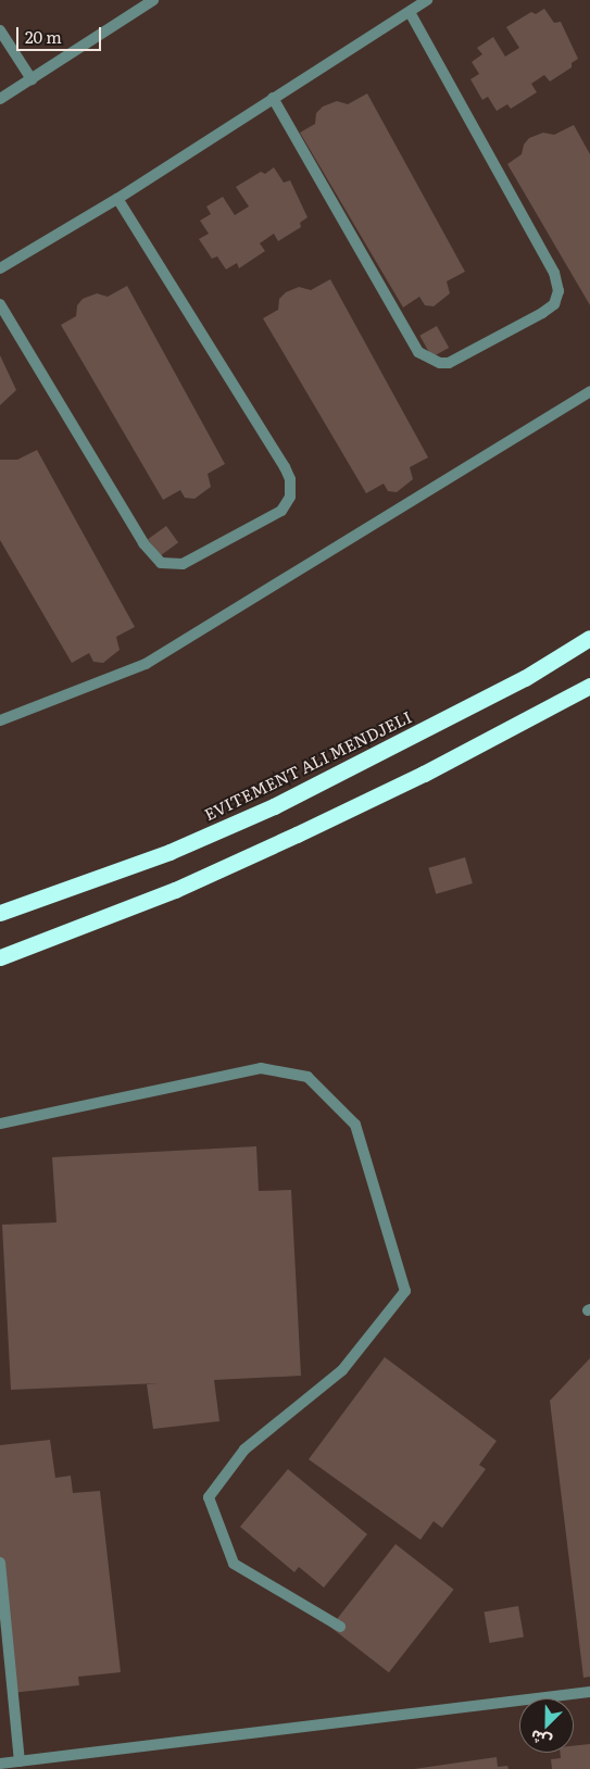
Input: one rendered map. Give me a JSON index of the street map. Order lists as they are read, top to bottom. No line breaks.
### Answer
{"streets":{"highway":["EVITEMENT ALI MENDJELI"]},"scale_bar":"20 m","north":"bottom left"}
